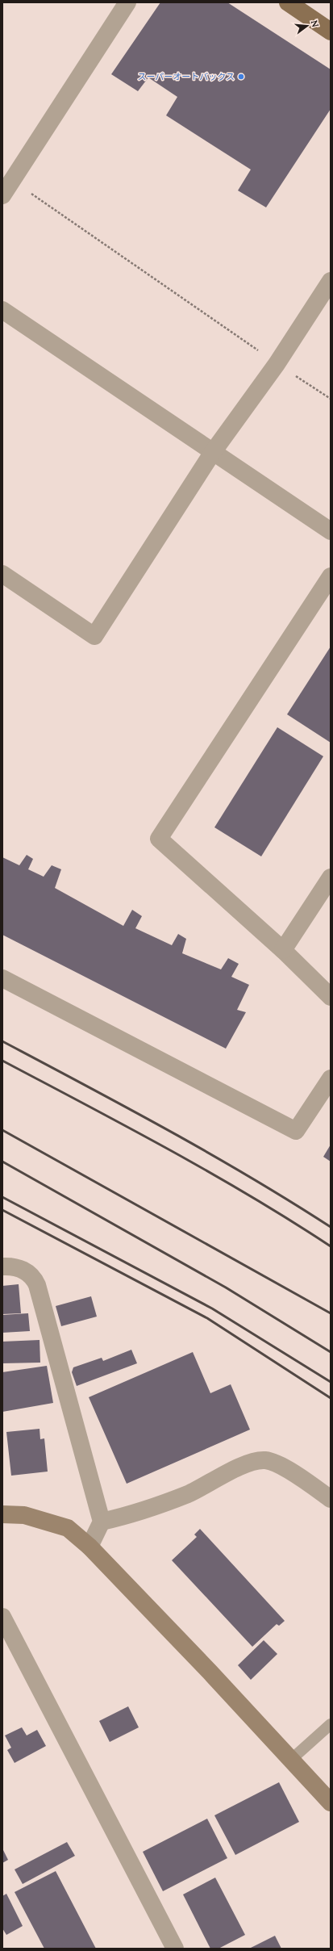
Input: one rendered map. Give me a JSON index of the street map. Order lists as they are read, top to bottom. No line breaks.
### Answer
{"places":["スーパーオートバックス"],"north":"right"}
